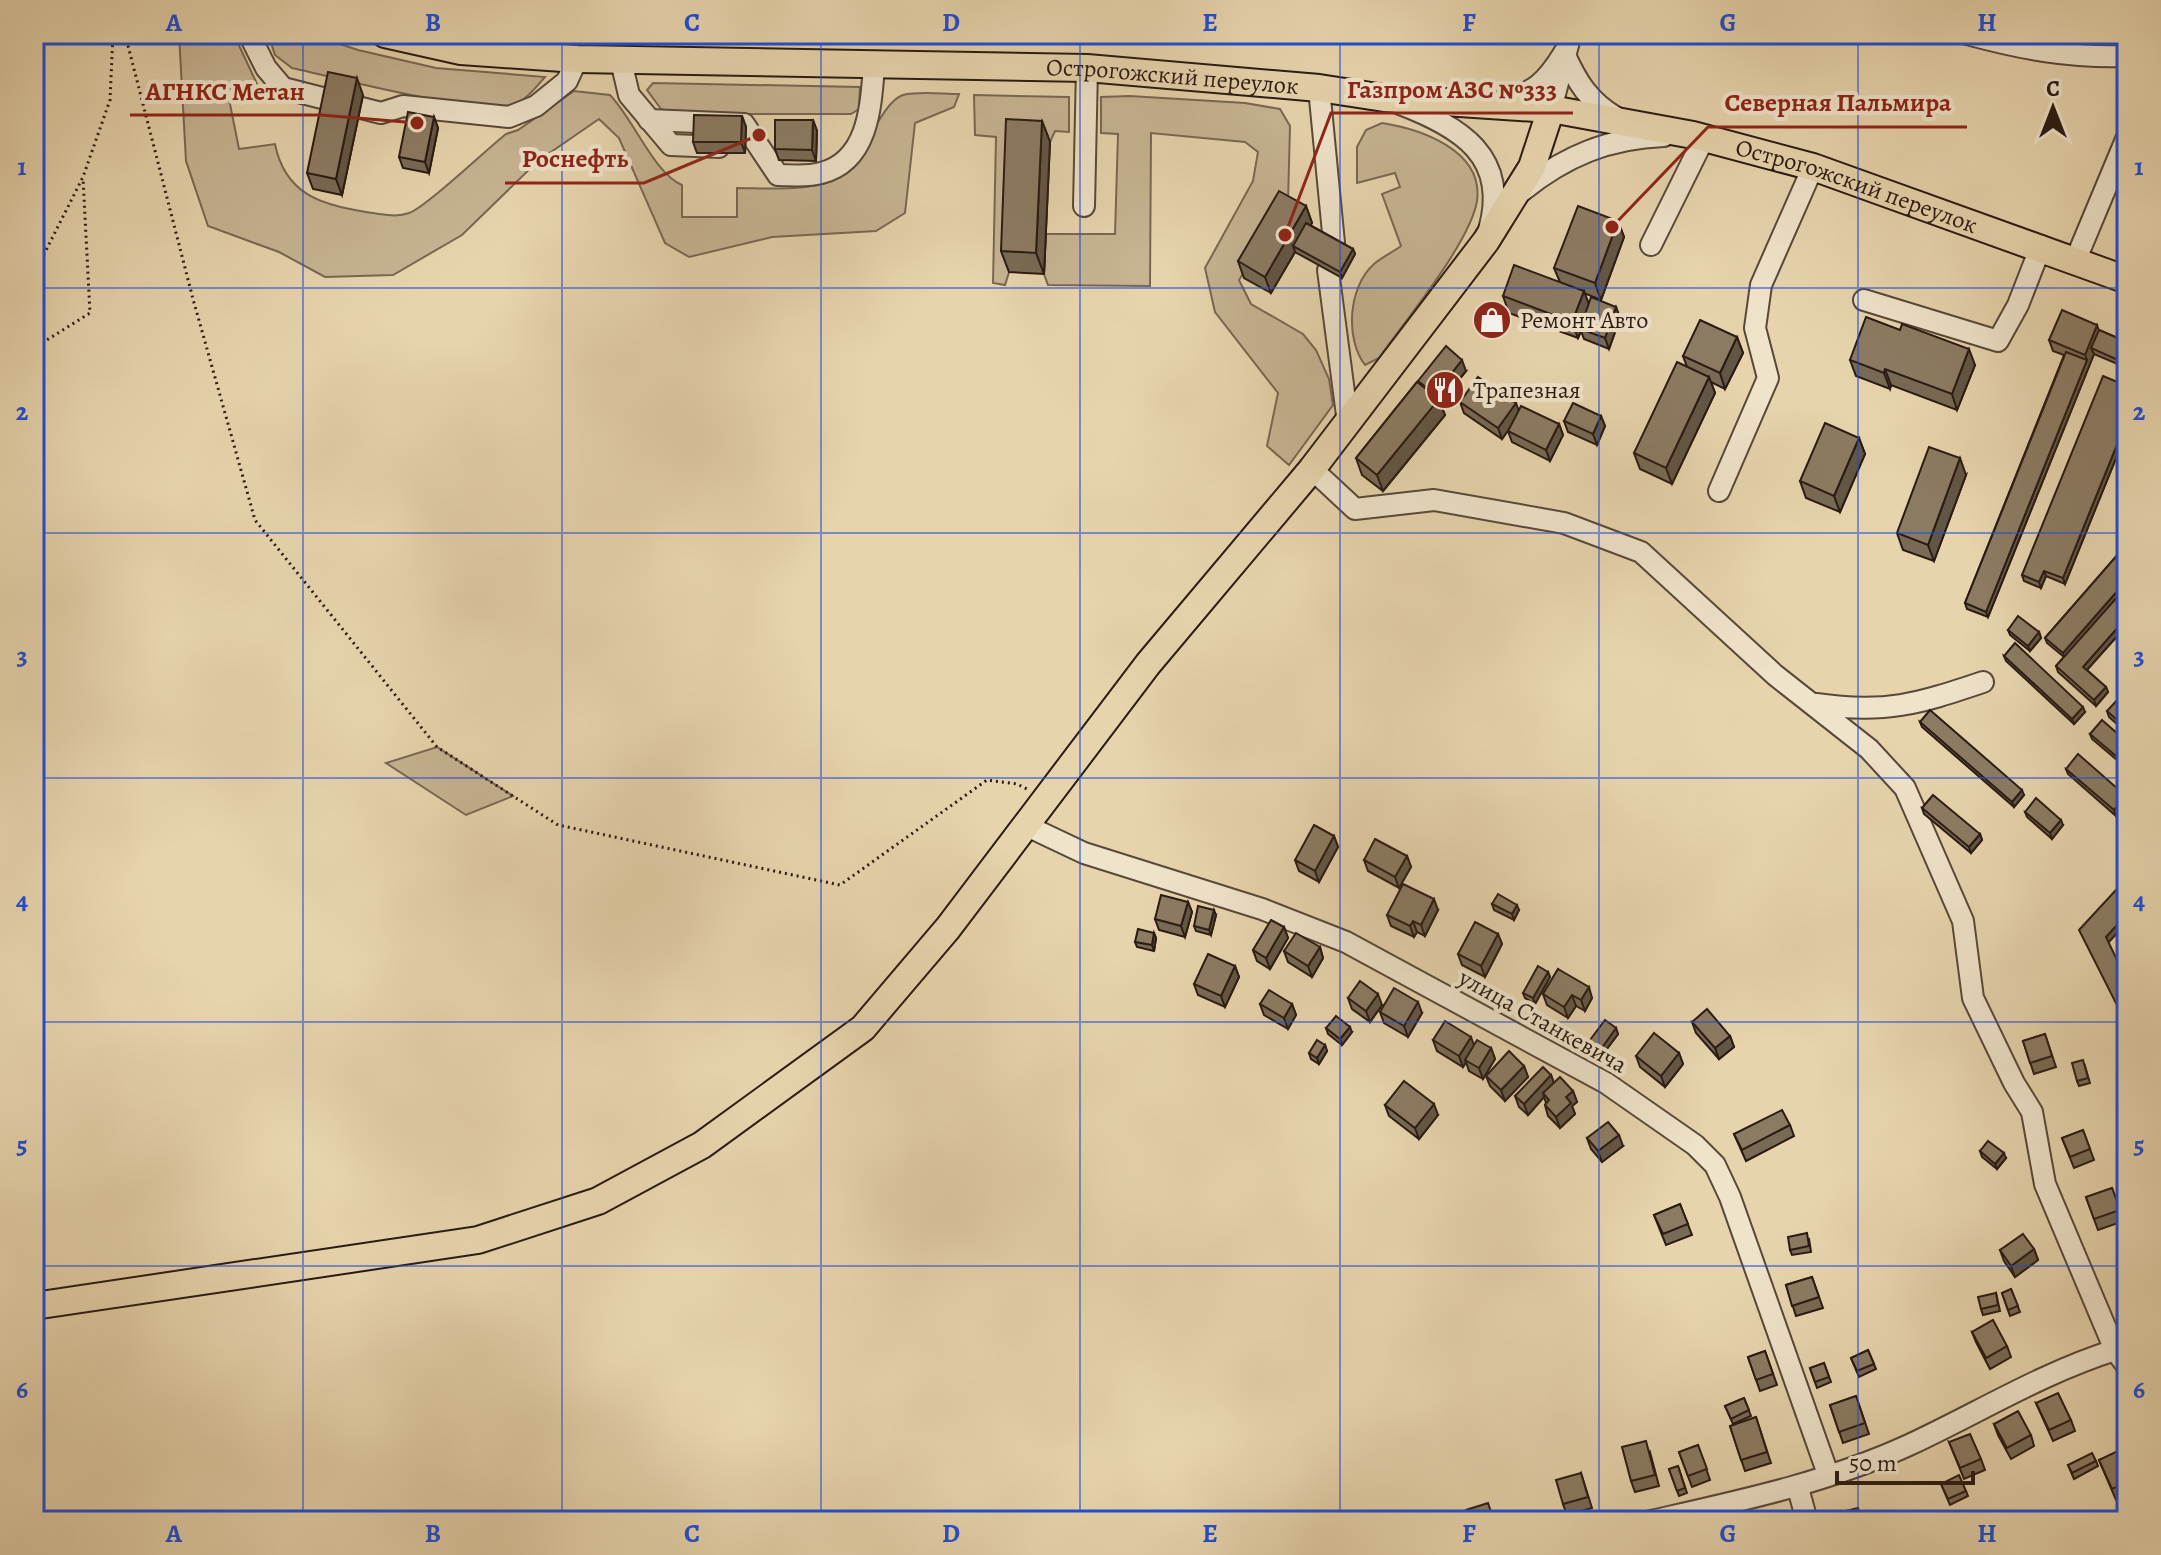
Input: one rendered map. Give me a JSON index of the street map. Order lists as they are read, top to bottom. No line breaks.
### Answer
{"streets":{"main road":["Острогожский переулок"],"street":["улица Станкевича"]},"places":{"other":["АГНКС Метан","Роснефть","Северная Пальмира","Газпром АЗС №333"],"shop":["Ремонт Авто"],"restaurant":["Трапезная"]},"scale_bar":"50 m","north":"top","grid":{"columns":["A","B","C","D","E","F","G","H"],"rows":["1","2","3","4","5","6"]}}
